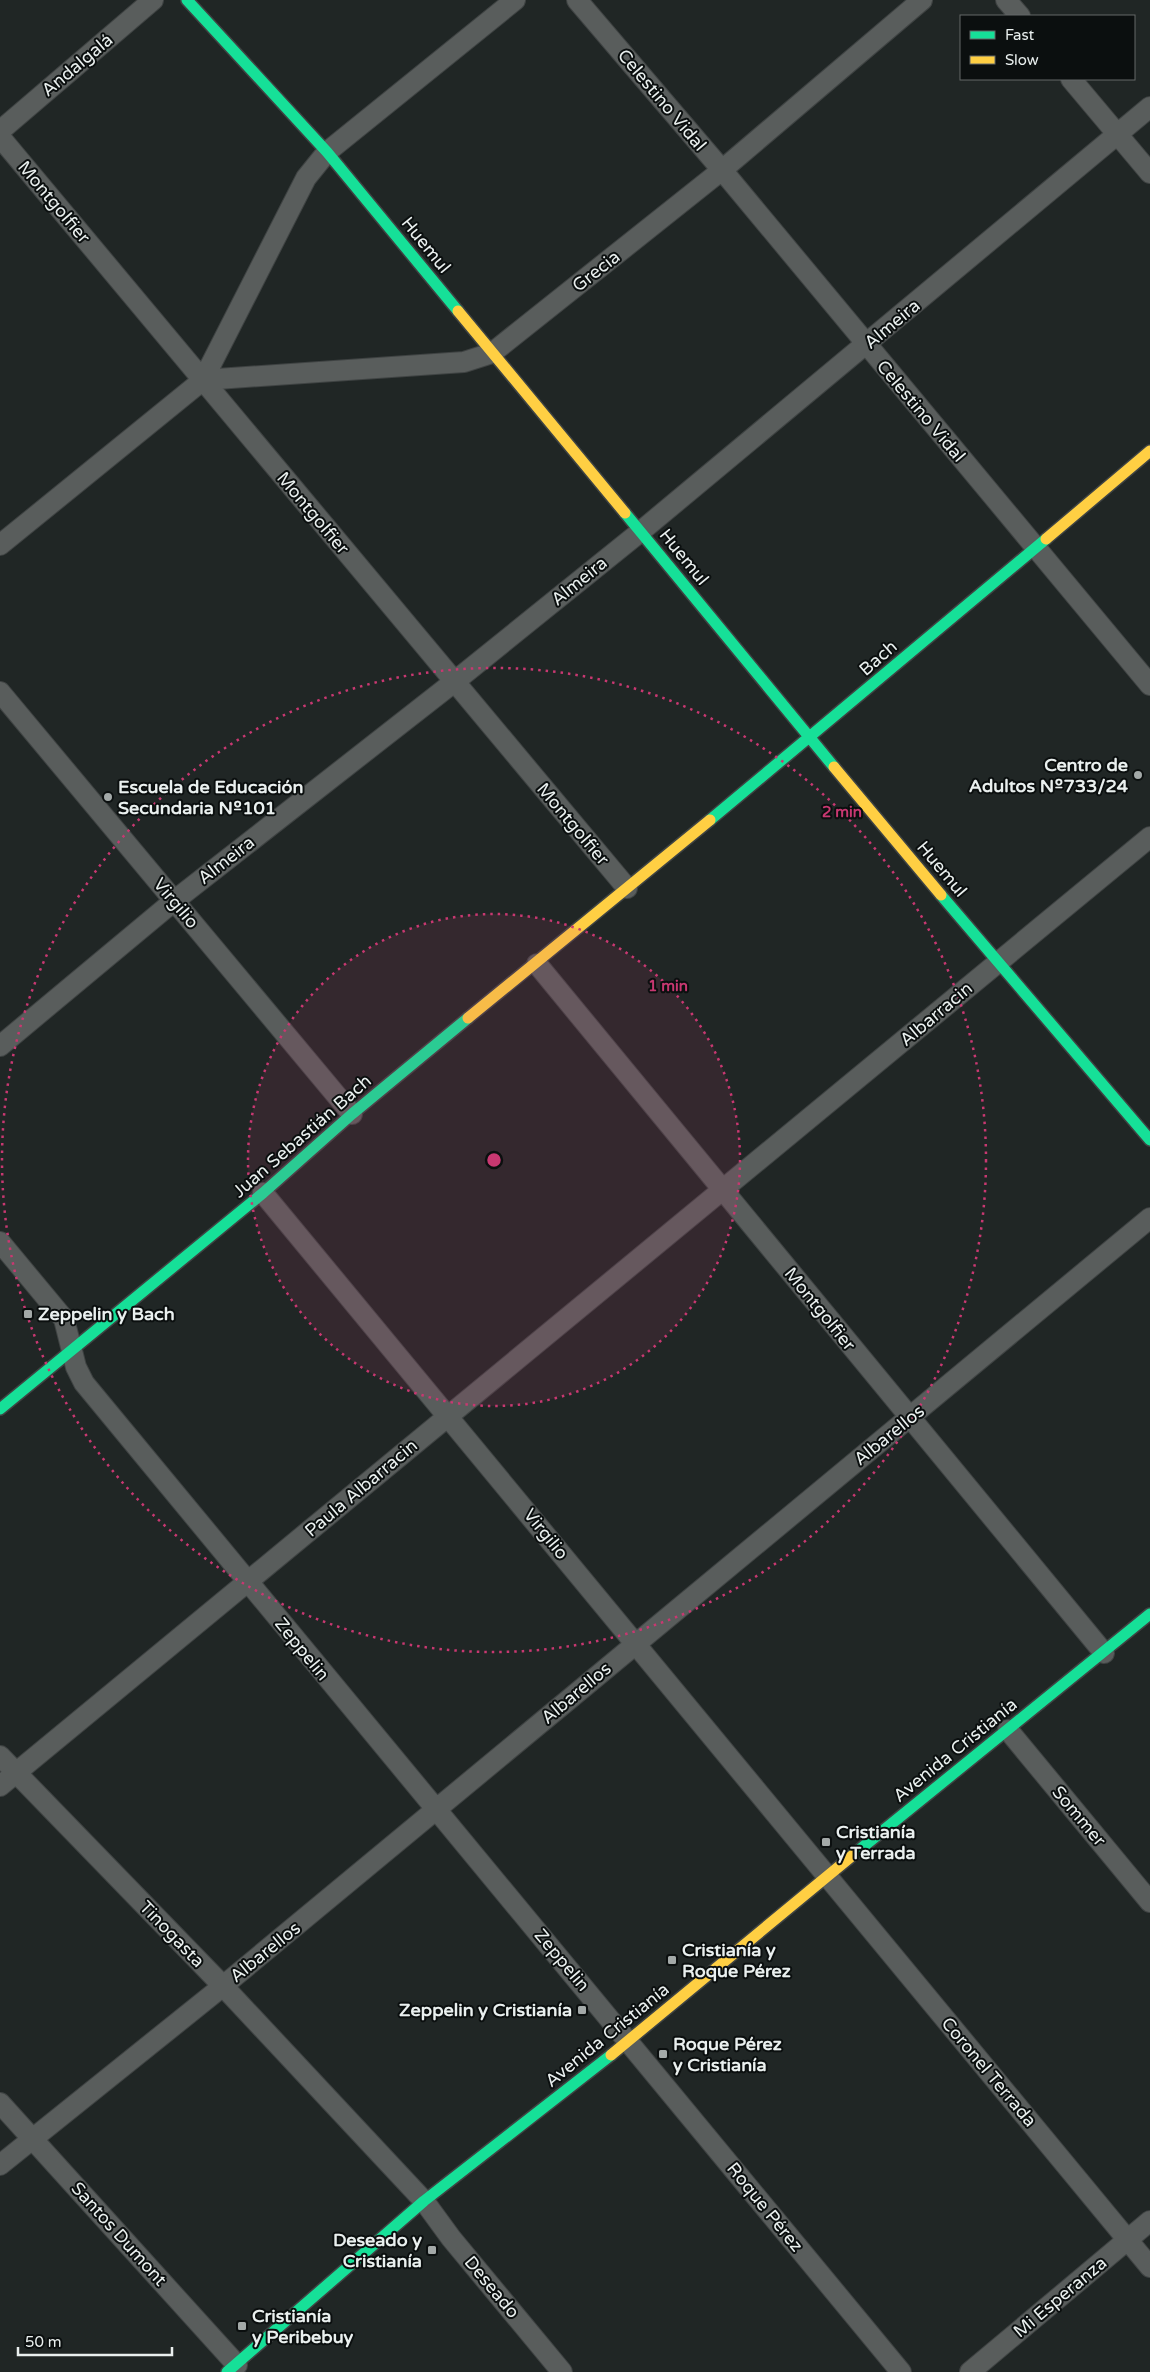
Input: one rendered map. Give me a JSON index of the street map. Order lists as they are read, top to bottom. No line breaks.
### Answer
{"streets":{"street":["Andalgalá","Celestino Vidal","Montgolfier","Huemul","Grecia","Almeira","Bach","Virgilio","Albarracin","Juan Sebastián Bach","Albarellos","Paula Albarracin","Zeppelin","Avenida Cristianía","Sommer","Tinogasta","Coronel Terrada","Roque Pérez","Santos Dumont","Deseado","Mi Esperanza"]},"crossings":[["Celestino Vidal","Grecia"],["Celestino Vidal","Almeira"],["Celestino Vidal","Bach"],["Montgolfier","Grecia"],["Montgolfier","Almeira"],["Montgolfier","Bach"],["Montgolfier","Albarracin"],["Montgolfier","Juan Sebastián Bach"],["Montgolfier","Albarellos"],["Montgolfier","Paula Albarracin"],["Montgolfier","Avenida Cristianía"],["Huemul","Grecia"],["Huemul","Almeira"],["Huemul","Bach"],["Huemul","Albarracin"],["Almeira","Virgilio"],["Bach","Juan Sebastián Bach"],["Virgilio","Juan Sebastián Bach"],["Virgilio","Albarellos"],["Virgilio","Paula Albarracin"],["Virgilio","Avenida Cristianía"],["Virgilio","Coronel Terrada"],["Albarracin","Paula Albarracin"],["Juan Sebastián Bach","Zeppelin"],["Albarellos","Zeppelin"],["Albarellos","Tinogasta"],["Albarellos","Santos Dumont"],["Paula Albarracin","Zeppelin"],["Paula Albarracin","Tinogasta"],["Zeppelin","Avenida Cristianía"],["Zeppelin","Roque Pérez"],["Avenida Cristianía","Sommer"],["Avenida Cristianía","Tinogasta"],["Avenida Cristianía","Coronel Terrada"],["Avenida Cristianía","Roque Pérez"],["Avenida Cristianía","Santos Dumont"],["Avenida Cristianía","Deseado"],["Tinogasta","Deseado"],["Coronel Terrada","Mi Esperanza"]],"places":{"other":["Centro de Adultos Nº733/24","Escuela de Educación Secundaria Nº101"],"transit":["Zeppelin y Bach","Cristianía y Terrada","Cristianía y Roque Pérez","Zeppelin y Cristianía","Roque Pérez y Cristianía","Deseado y Cristianía","Cristianía y Peribebuy"]},"legend":["Fast","Slow"],"scale_bar":"50 m","rings":["2 min","1 min"]}
